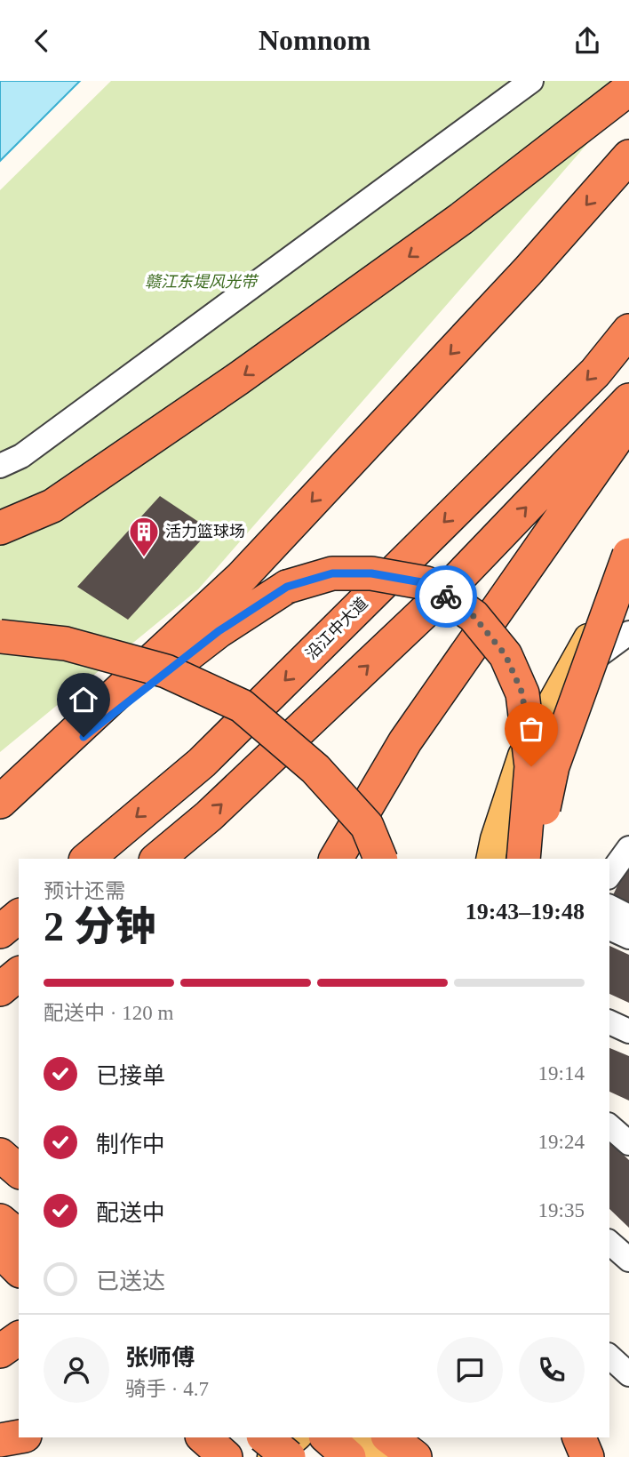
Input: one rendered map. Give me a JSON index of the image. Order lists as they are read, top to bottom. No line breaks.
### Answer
{"streets":{"highway":["沿江中大道"]},"parks":["赣江东堤风光带"],"places":{"building":["活力篮球场"]},"page":{"header":"Nomnom","heading":["2 分钟","预计还需","19:43–19:48"],"panel":["张师傅","骑手 · 4.7"],"bar":"配送中 · 120 m","list":[["已接单","19:14"],["制作中","19:24"],["配送中","19:35"],"已送达"]}}
